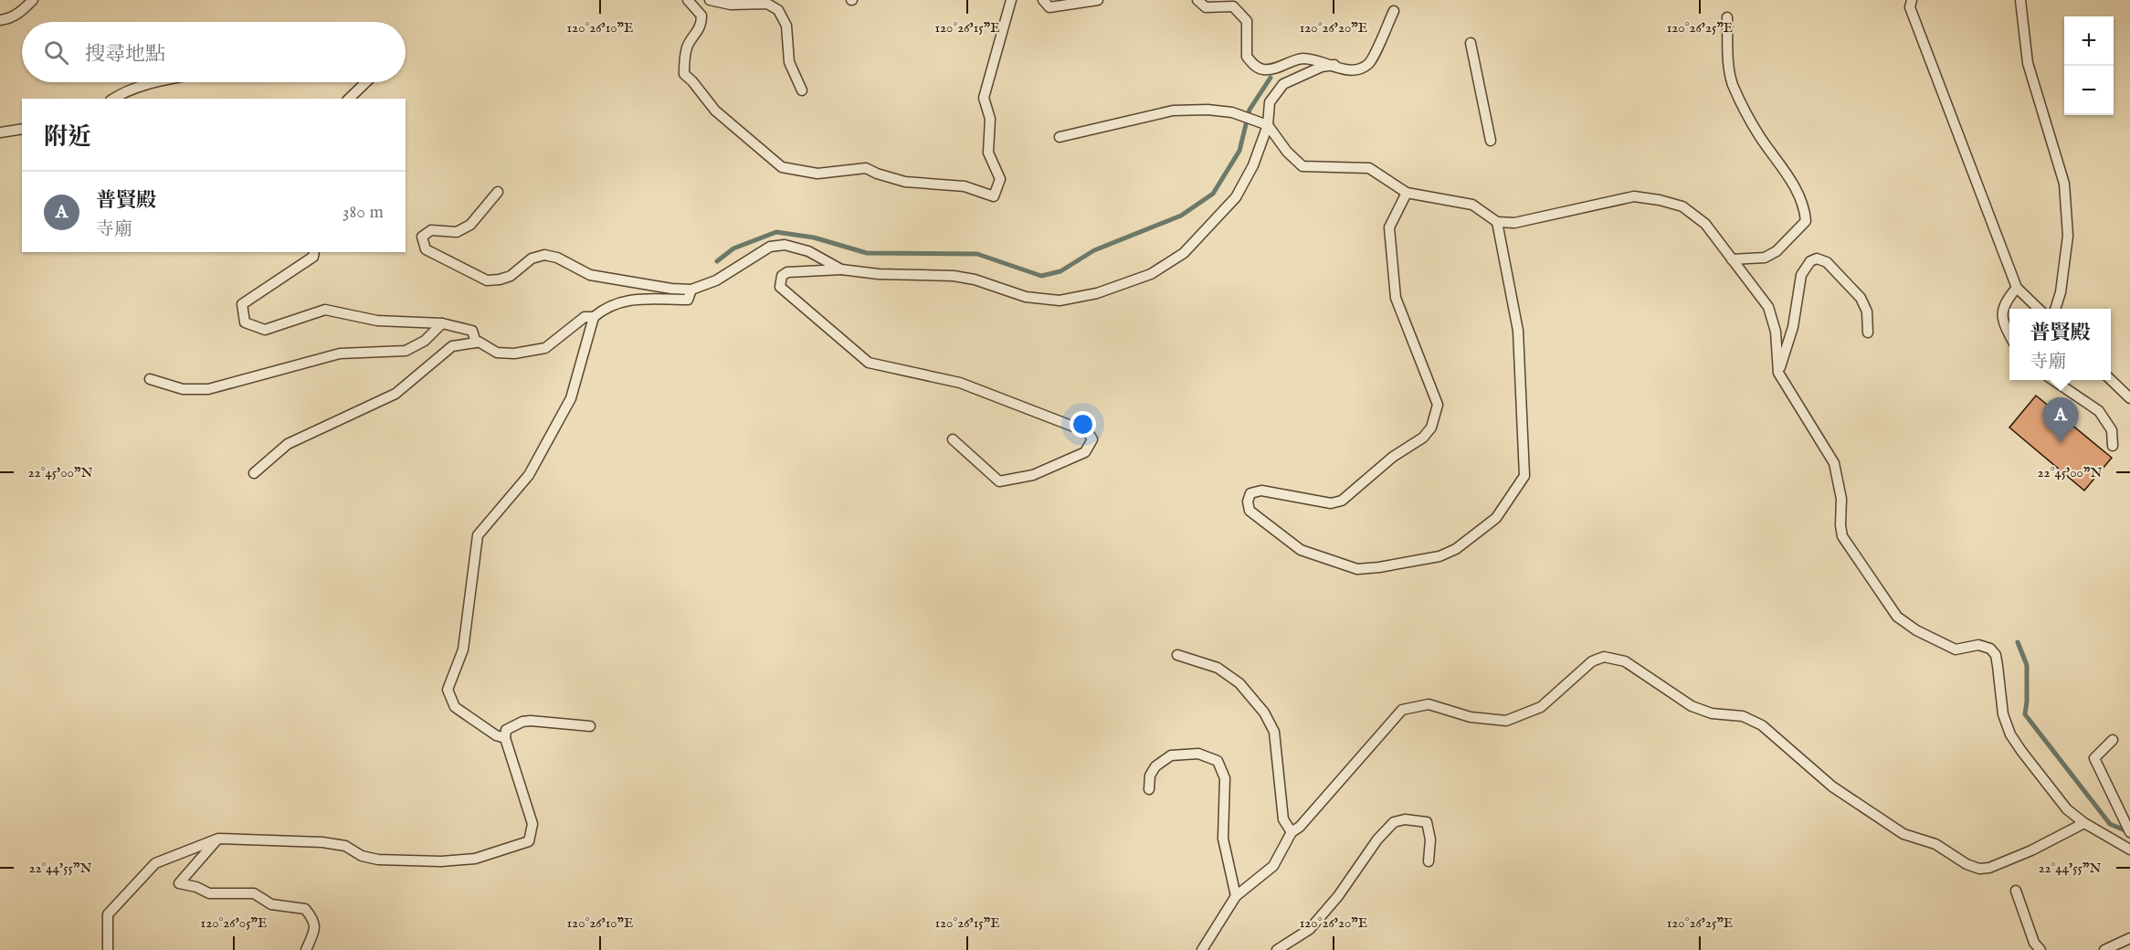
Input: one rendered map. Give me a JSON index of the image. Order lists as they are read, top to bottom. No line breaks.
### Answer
{"page":{"map_buttons":["+","−"],"search":"搜尋地點","heading":"附近","list":[{"mark":"A","name":"普賢殿","note":"寺廟","value":"380 m"}],"popup":["普賢殿","寺廟"],"pins":"A"},"coordinates":["120°26'10\"E","120°26'15\"E","120°26'20\"E","120°26'25\"E","22°45'00\"N","22°44'55\"N","120°26'05\"E"]}
